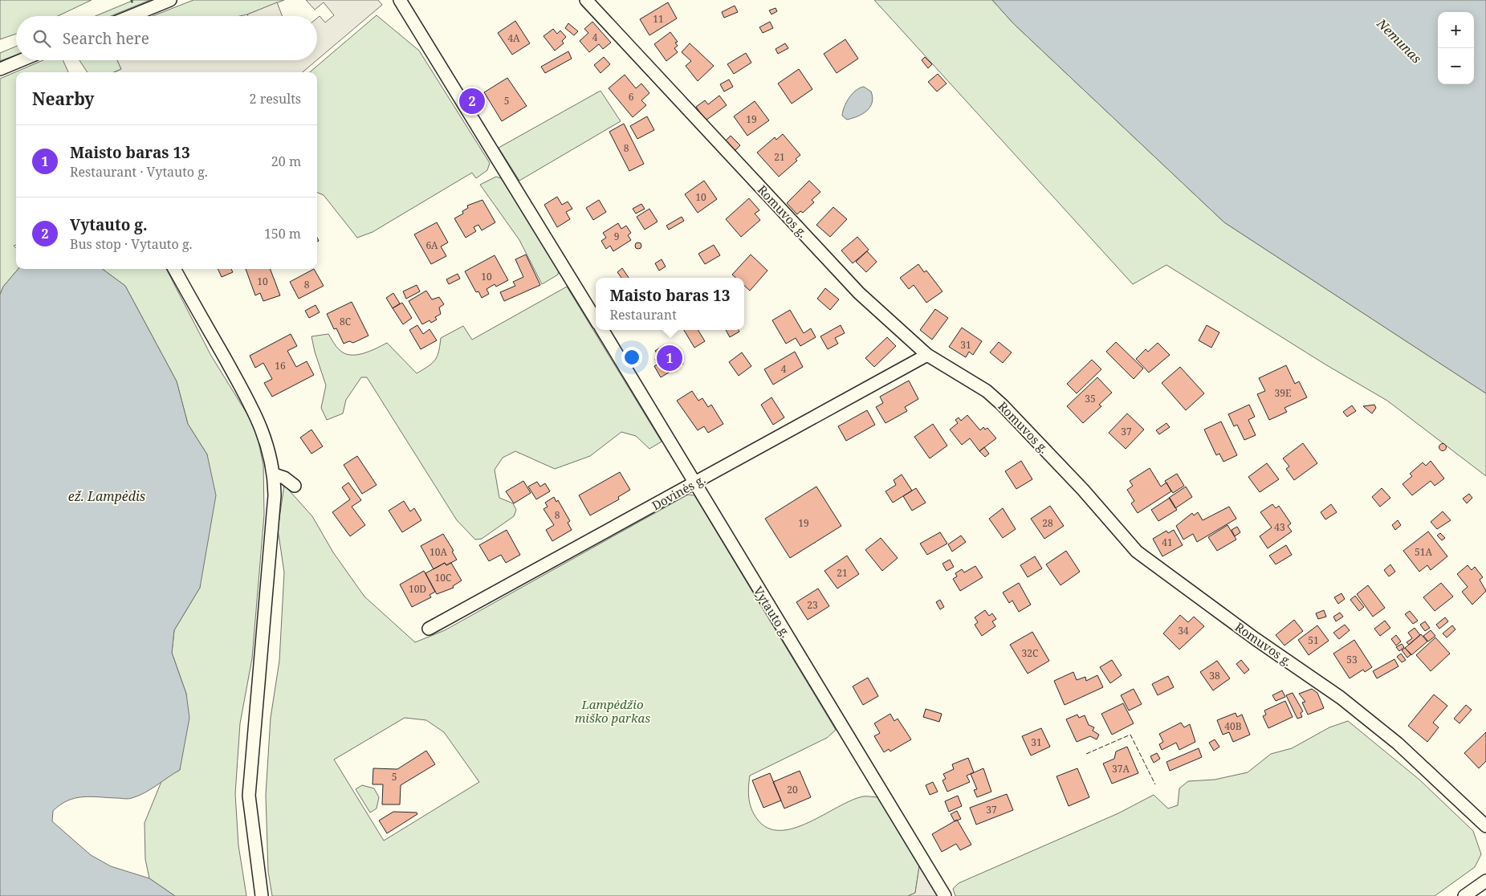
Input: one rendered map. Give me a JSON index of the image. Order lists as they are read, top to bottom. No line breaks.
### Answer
{"streets":{"street":["Romuvos g.","Dovinės g.","Vytauto g."]},"crossings":[["Romuvos g.","Dovinės g."],["Dovinės g.","Vytauto g."]],"water":["Nemunas","ež. Lampėdis"],"parks":["Lampėdžio miško parkas"],"house_numbers":["11","4","4A","6","5","19","8","21","10","9","6A","10","10","8","8C","31","16","4","39E","35","37","8","19","28","43","41","10A","51A","21","10C","10D","23","34","51","32C","53","38","40B","31","37A","5","20","37"],"page":{"map_buttons":["+","−"],"search":"Search here","heading":["Nearby","2 results"],"pins":["2","1"],"list":[{"mark":"1","name":"Maisto baras 13","note":"Restaurant · Vytauto g.","value":"20 m"},{"mark":"2","name":"Vytauto g.","note":"Bus stop · Vytauto g.","value":"150 m"}],"popup":["Maisto baras 13","Restaurant"]}}
